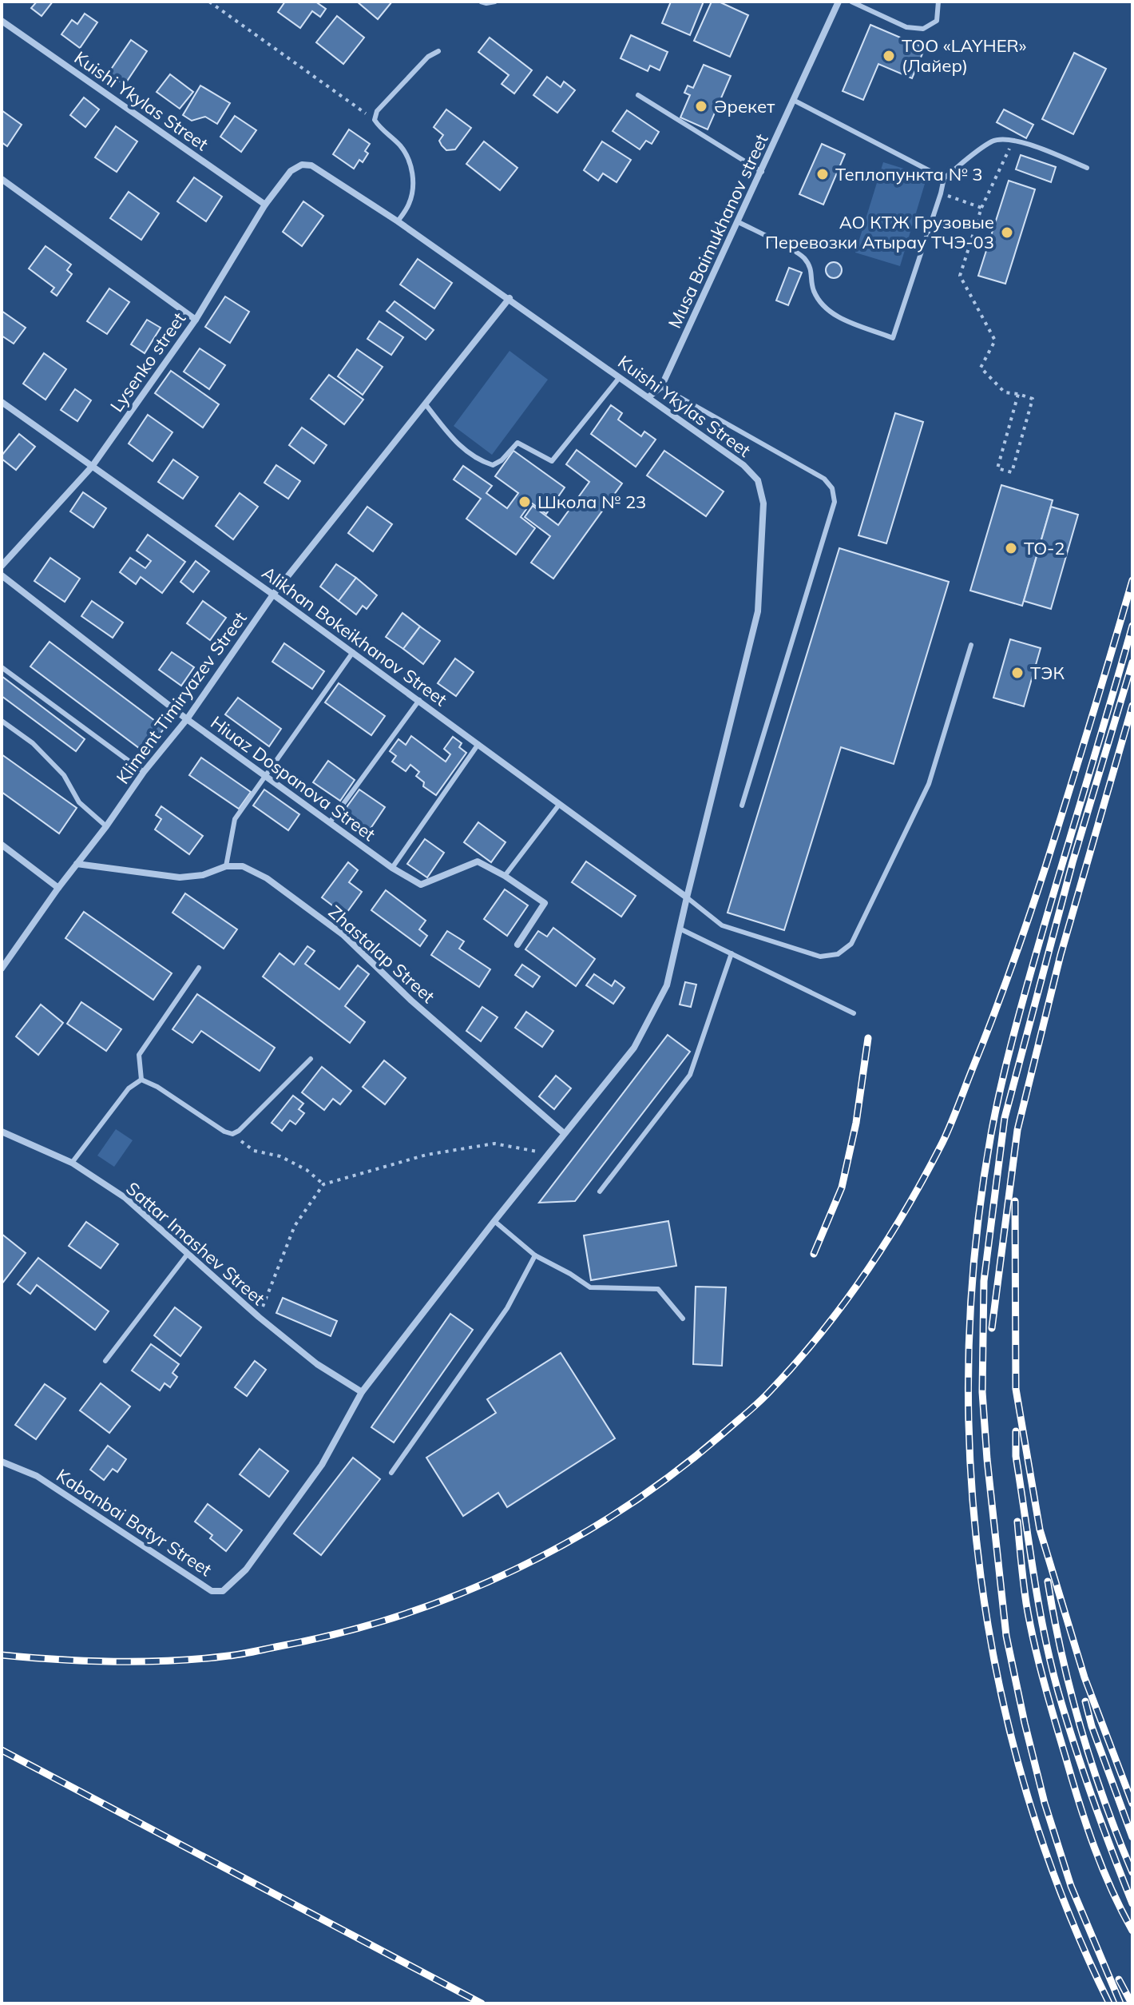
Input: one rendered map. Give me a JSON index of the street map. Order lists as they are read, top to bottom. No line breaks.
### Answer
{"streets":{"street":["Kuishi Ykylas Street","Musa Baimukhanov street","Lysenko street","Alikhan Bokeikhanov Street","Kliment Timiryazev Street","Hiuaz Dospanova Street","Zhastalap Street","Sattar Imashev Street","Kabanbai Batyr Street"]},"crossings":[["Kuishi Ykylas Street","Musa Baimukhanov street"],["Kuishi Ykylas Street","Lysenko street"],["Kuishi Ykylas Street","Alikhan Bokeikhanov Street"],["Kuishi Ykylas Street","Kliment Timiryazev Street"],["Kuishi Ykylas Street","Zhastalap Street"],["Kuishi Ykylas Street","Kabanbai Batyr Street"],["Lysenko street","Alikhan Bokeikhanov Street"],["Alikhan Bokeikhanov Street","Kliment Timiryazev Street"],["Kliment Timiryazev Street","Hiuaz Dospanova Street"],["Sattar Imashev Street","Kabanbai Batyr Street"]],"places":["ТОО «LAYHER» (Лайер)","Әрекет","Теплопункта № 3","АО КТЖ Грузовые Перевозки Атырау ТЧЭ-03","Школа № 23","ТО-2","ТЭК"]}
